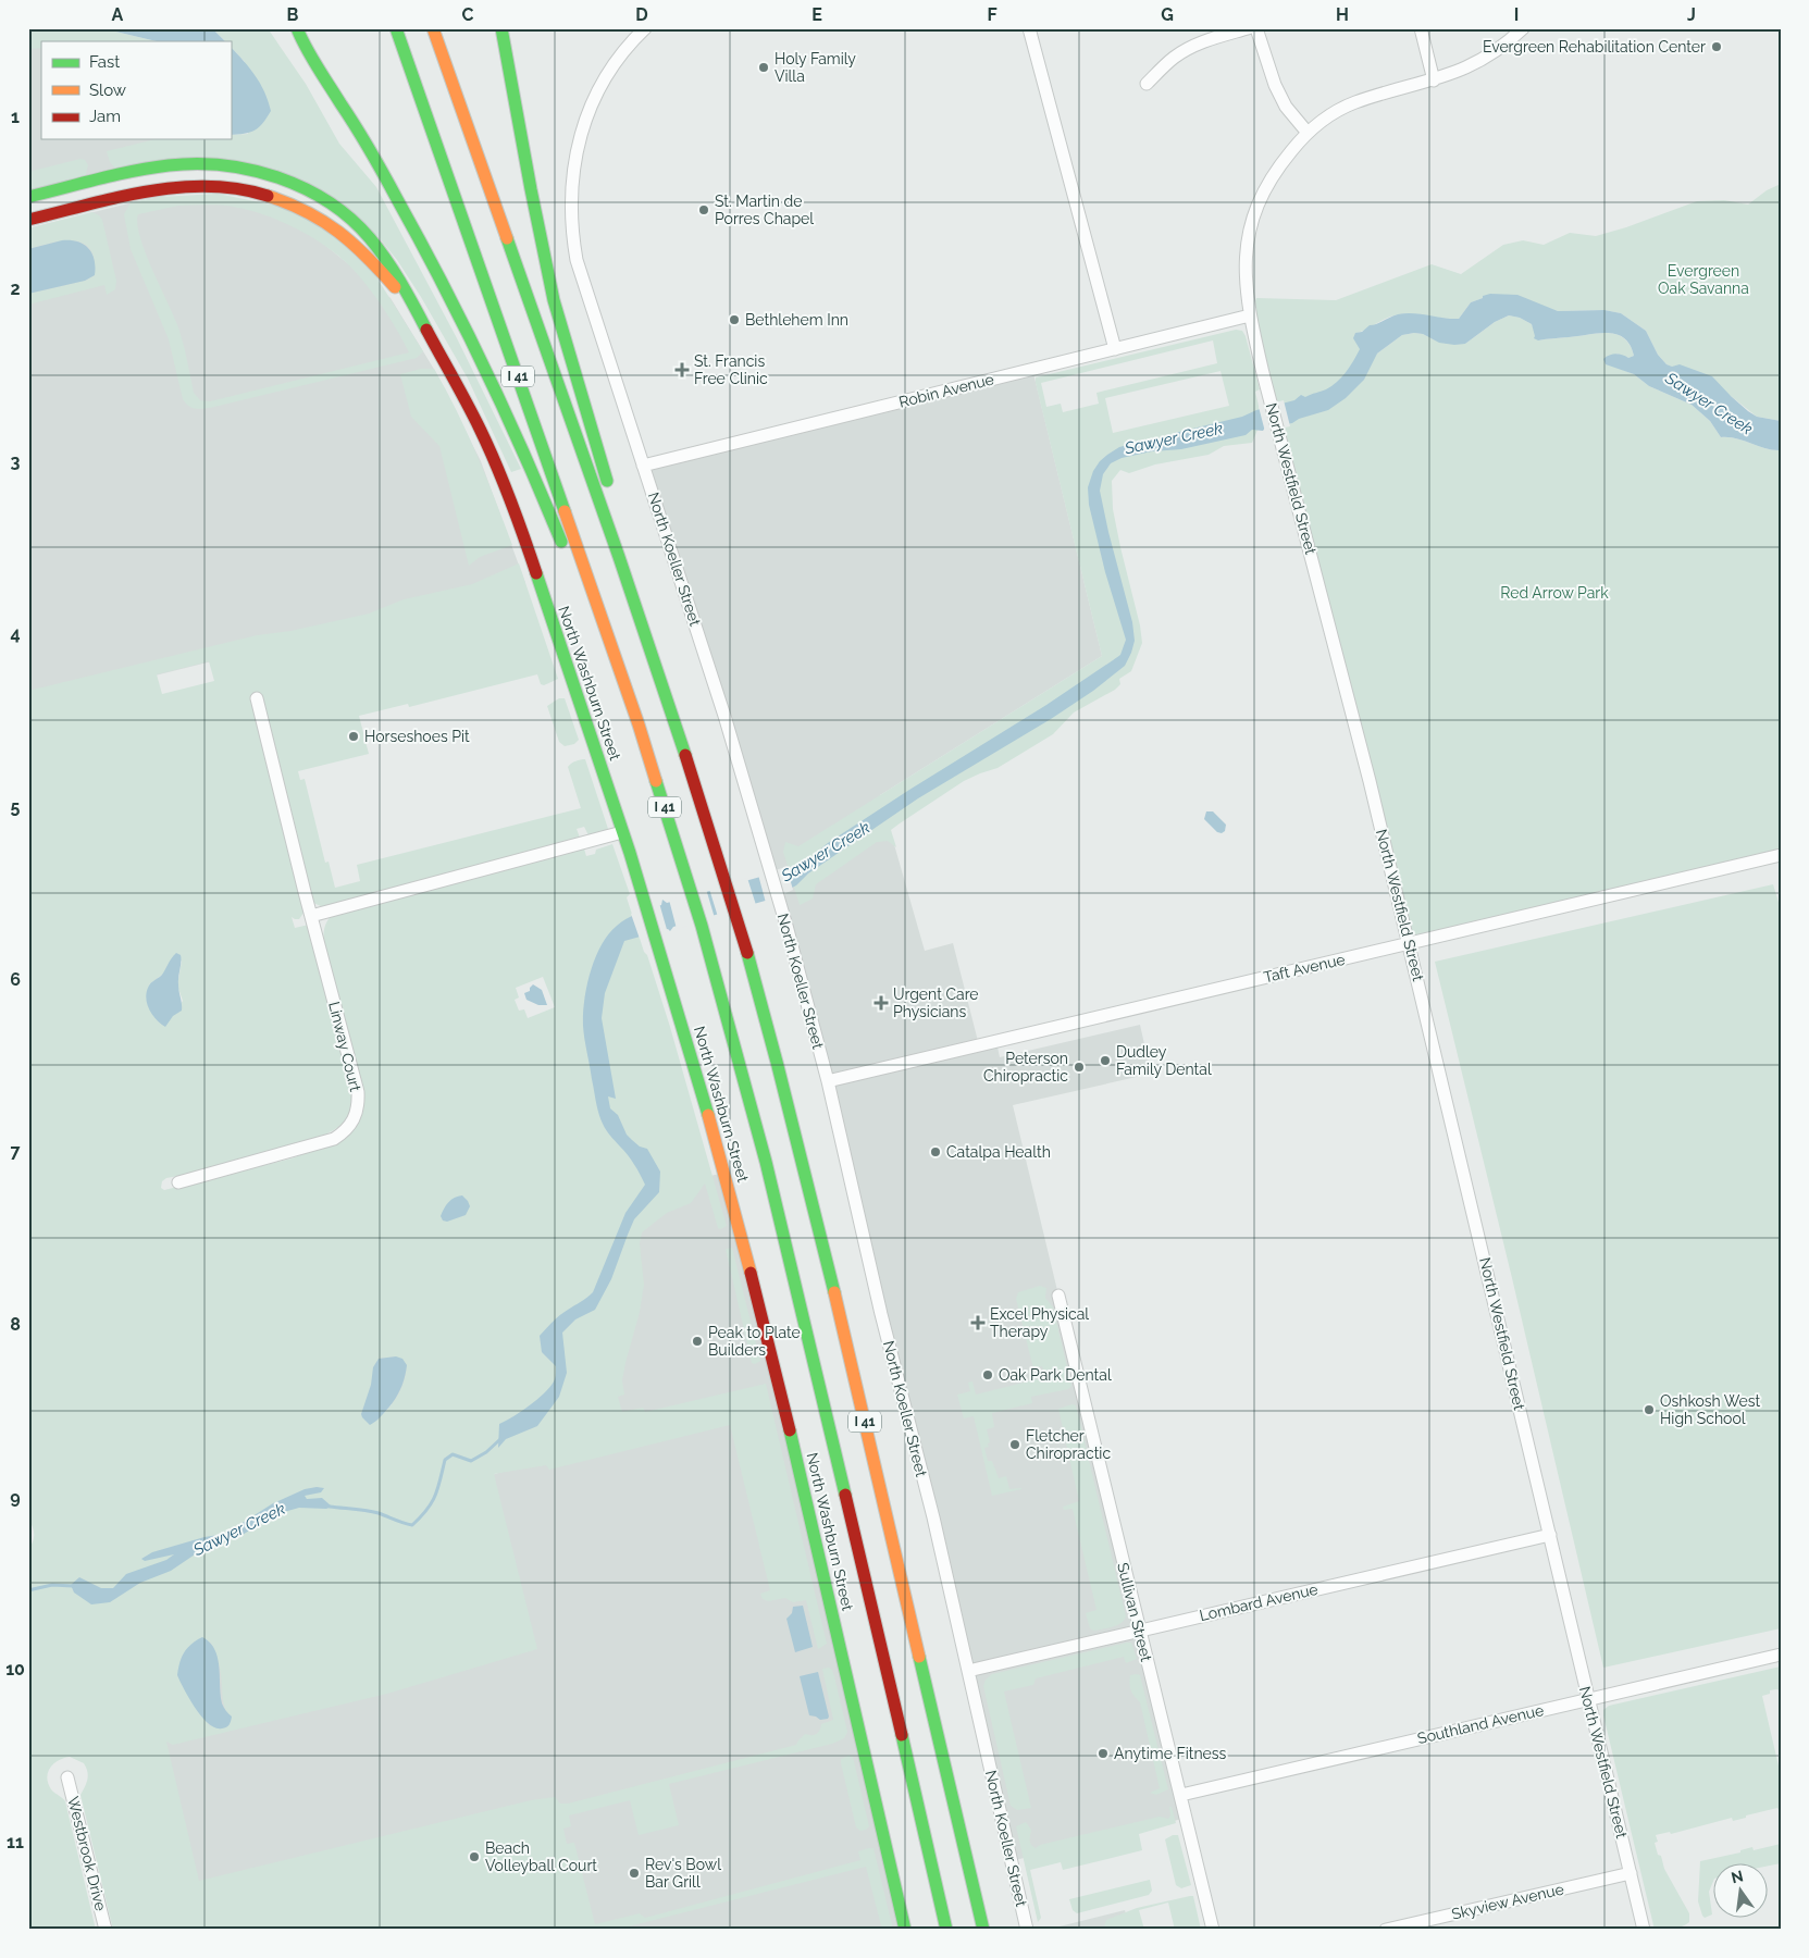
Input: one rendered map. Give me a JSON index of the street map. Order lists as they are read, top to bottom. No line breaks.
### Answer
{"streets":{"main road":["I 41","North Washburn Street"],"street":["Robin Avenue","North Westfield Street","North Koeller Street","Taft Avenue","Linway Court","Lombard Avenue","Sullivan Street","Southland Avenue","Westbrook Drive","Skyview Avenue"]},"crossings":[["Robin Avenue","North Westfield Street"],["Robin Avenue","North Koeller Street"],["North Westfield Street","Taft Avenue"],["North Westfield Street","Lombard Avenue"],["North Westfield Street","Southland Avenue"],["North Westfield Street","Skyview Avenue"],["North Koeller Street","Taft Avenue"],["North Koeller Street","Lombard Avenue"],["Lombard Avenue","Sullivan Street"],["Sullivan Street","Southland Avenue"]],"water":["Sawyer Creek"],"parks":["Evergreen Oak Savanna","Red Arrow Park"],"places":{"other":["Evergreen Rehabilitation Center","Holy Family Villa","St. Martin de Porres Chapel","Bethlehem Inn","Horseshoes Pit","Dudley Family Dental","Peterson Chiropractic","Catalpa Health","Peak to Plate Builders","Oak Park Dental","Oshkosh West High School","Fletcher Chiropractic","Anytime Fitness","Beach Volleyball Court","Rev's Bowl Bar Grill"],"health":["St. Francis Free Clinic","Urgent Care Physicians","Excel Physical Therapy"]},"legend":["Fast","Slow","Jam"],"north":"top","grid":{"columns":["A","B","C","D","E","F","G","H","I","J"],"rows":["1","2","3","4","5","6","7","8","9","10","11"]}}
